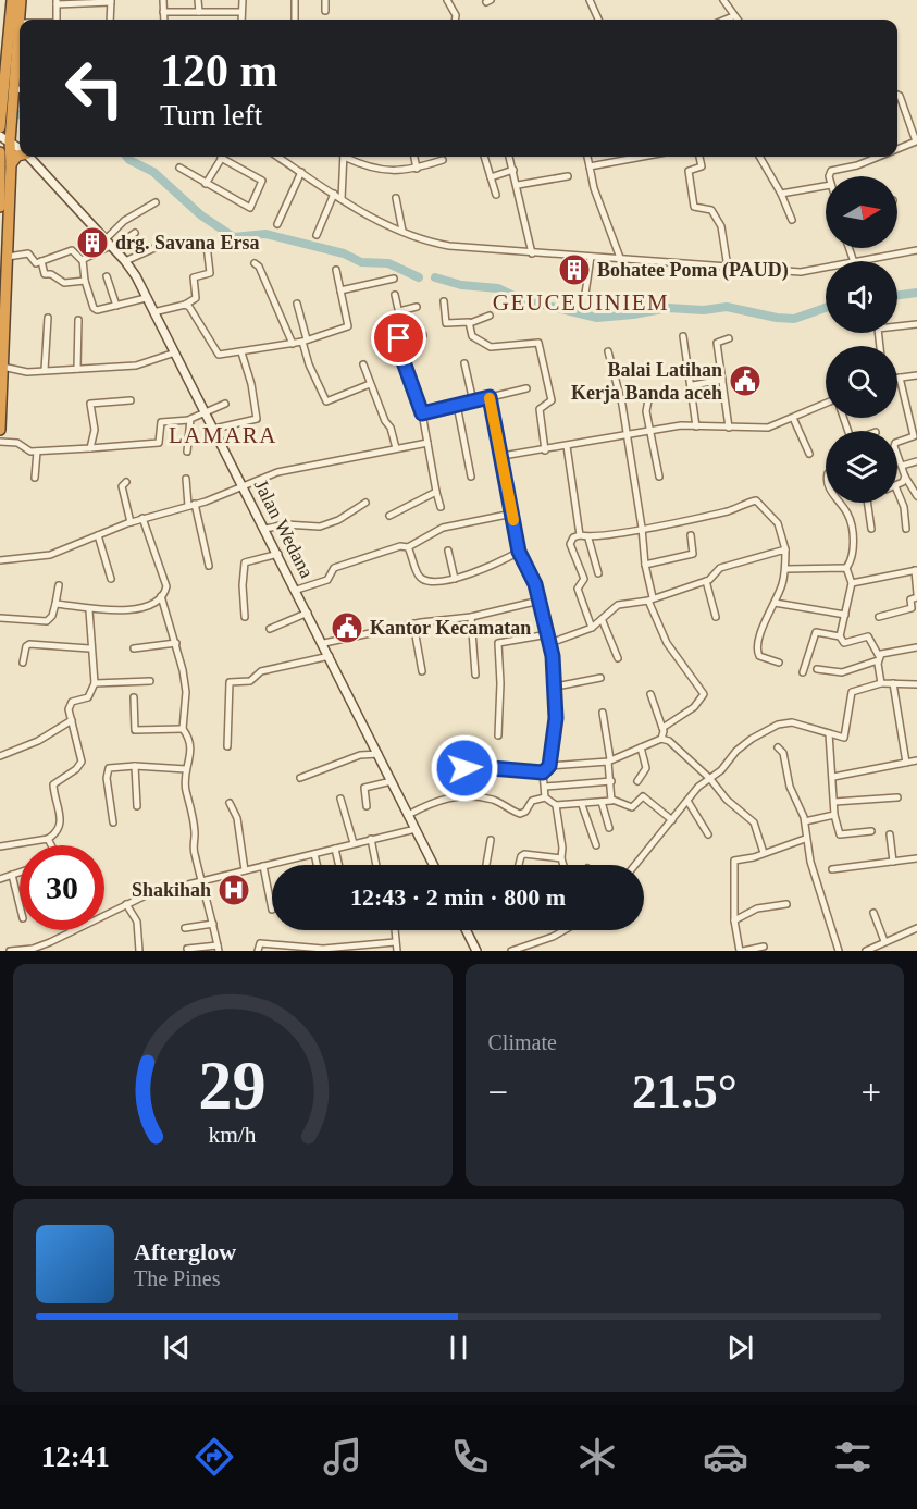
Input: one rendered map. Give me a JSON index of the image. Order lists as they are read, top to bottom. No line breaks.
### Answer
{"streets":{"street":["Jalan Wedana"]},"districts":["GEUCEUINIEM","LAMARA"],"places":{"building":["drg. Savana Ersa","Bohatee Poma (PAUD)"],"public building":["Balai Latihan Kerja Banda aceh","Kantor Kecamatan"],"hospital":["Shakihah"]},"north":"right","page":{"turn":["120 m","Turn left"],"limit":"30","trip":"12:43 · 2 min · 800 m","tile":"Climate","heat":["−","21.5°","+"],"song":["Afterglow","The Pines"],"tabs":"12:41","gauge":["29","km/h"]}}
